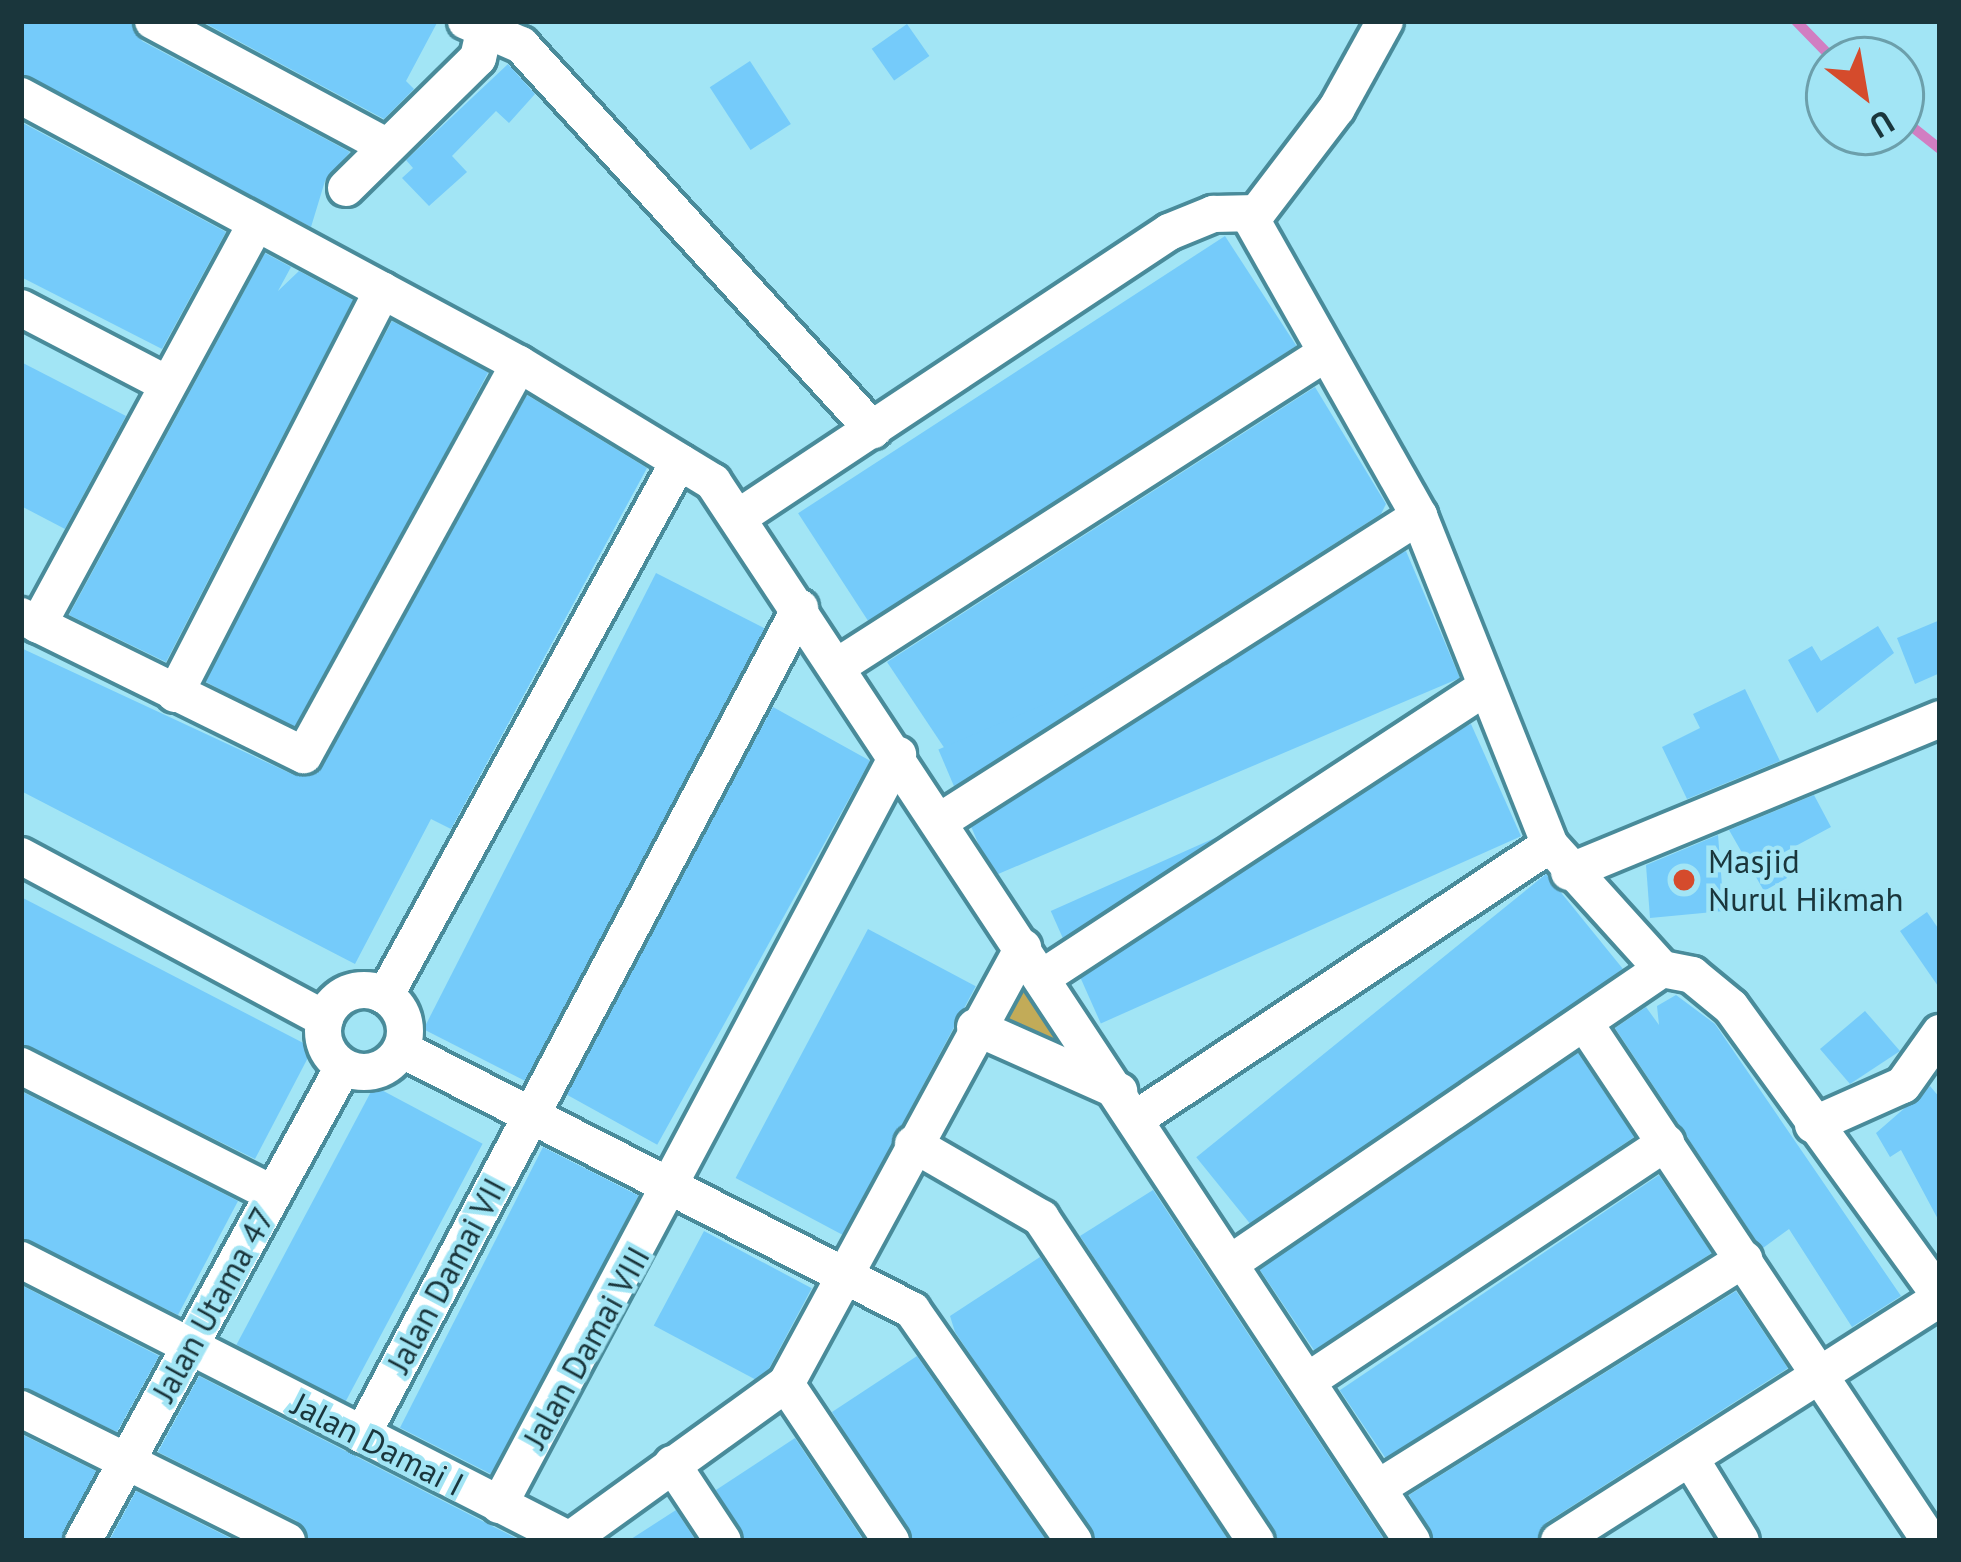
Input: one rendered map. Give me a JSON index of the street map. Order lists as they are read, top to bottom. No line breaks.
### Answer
{"streets":{"street":["Jalan Damai VII","Jalan Utama 47","Jalan Damai VIII","Jalan Damai I"]},"crossings":[["Jalan Damai VII","Jalan Damai I"],["Jalan Utama 47","Jalan Damai I"],["Jalan Damai VIII","Jalan Damai I"]],"places":["Masjid Nurul Hikmah"],"north":"bottom right"}
